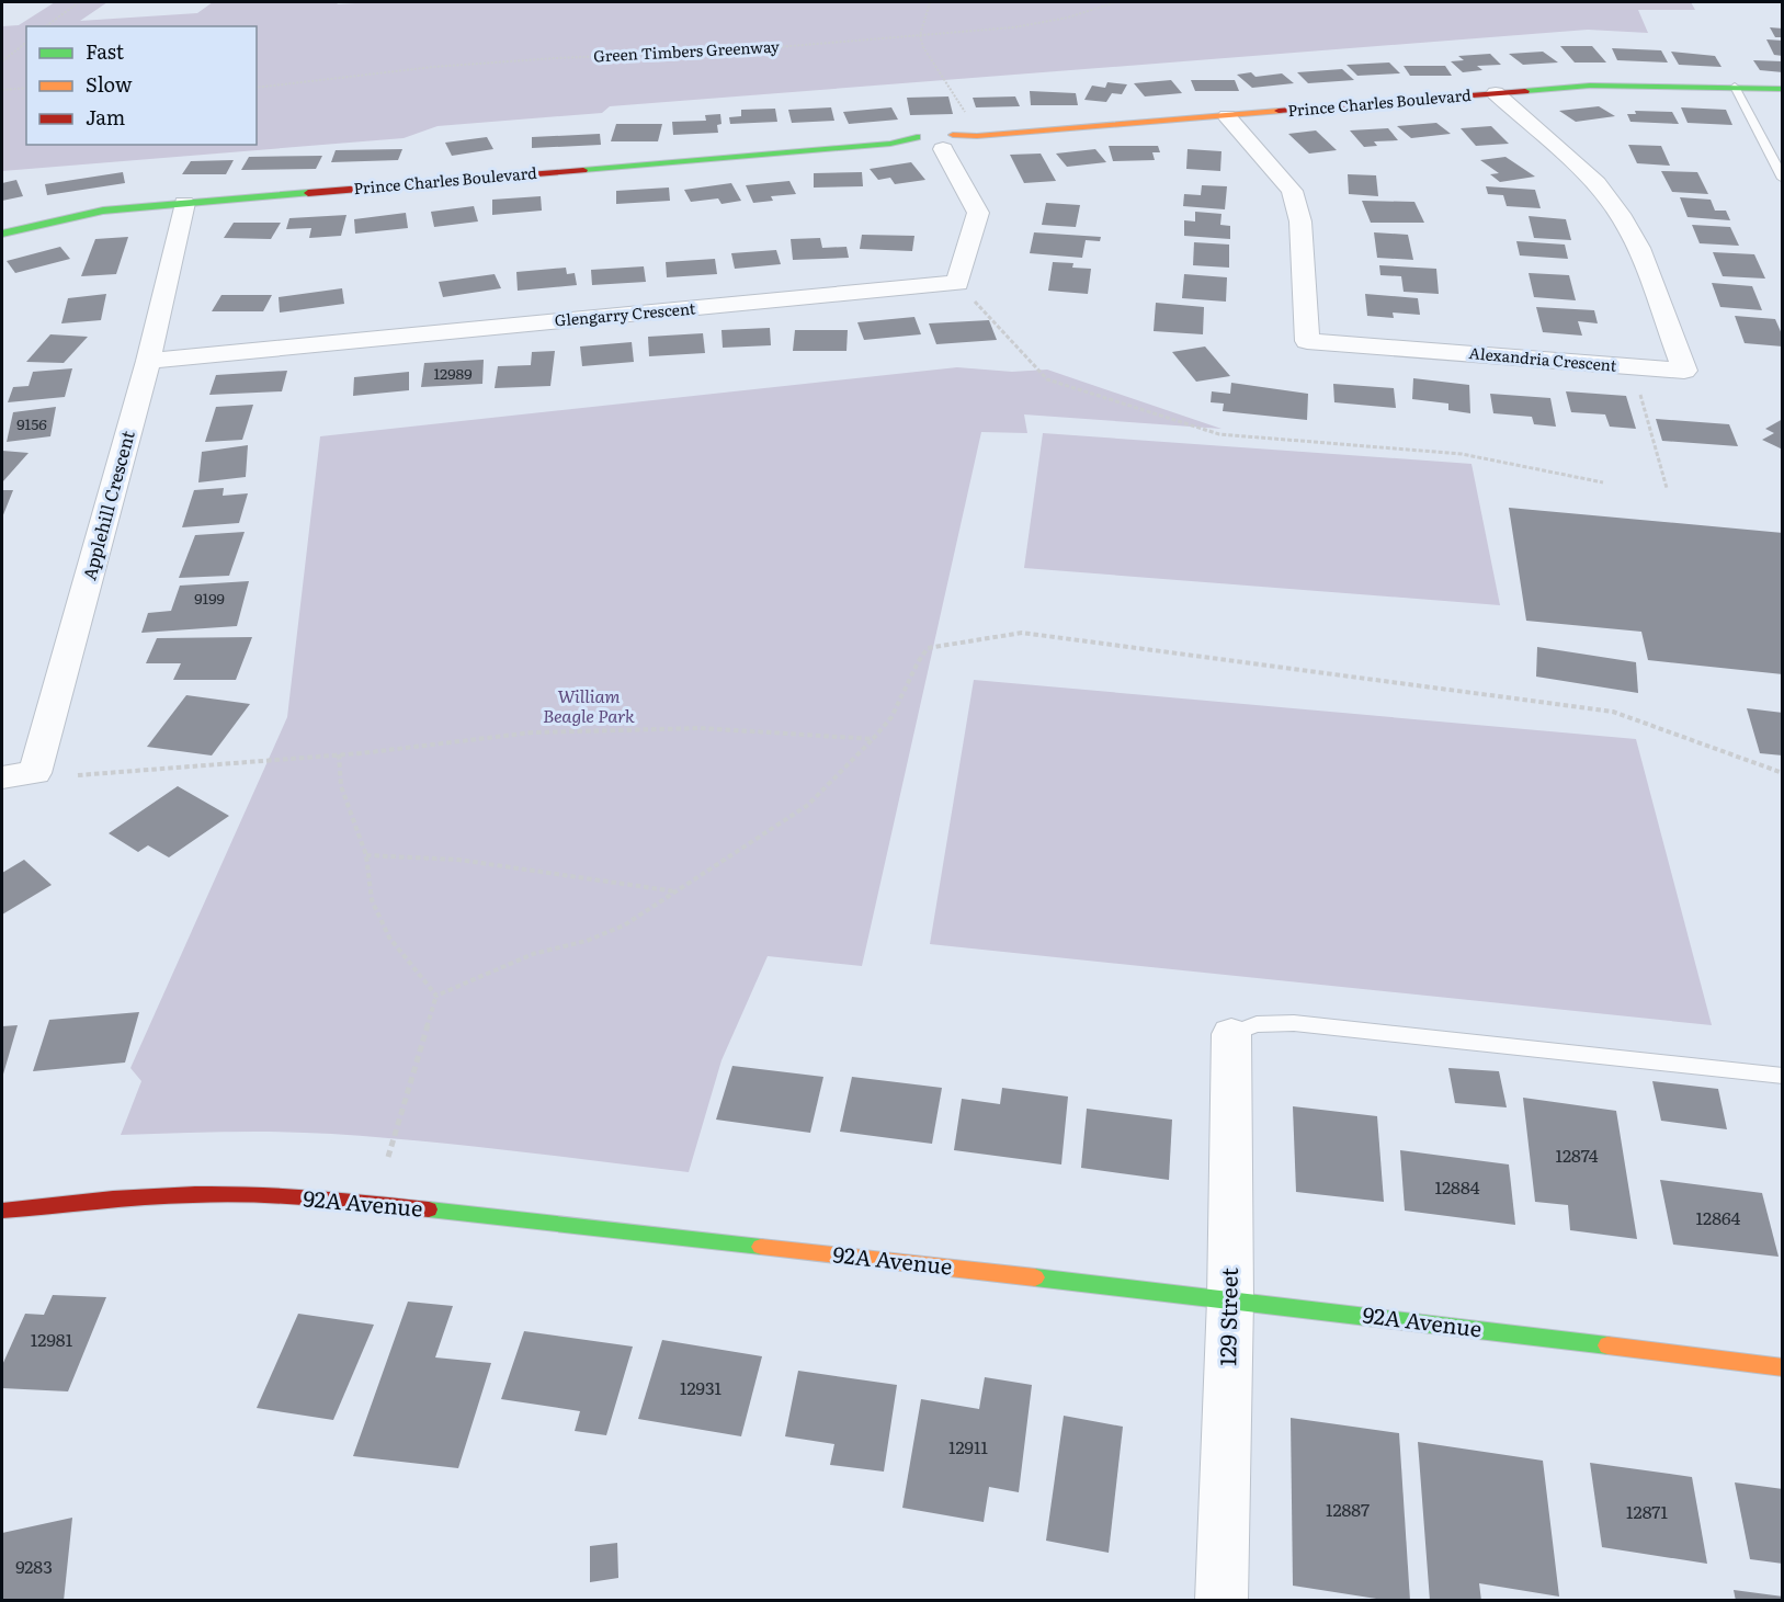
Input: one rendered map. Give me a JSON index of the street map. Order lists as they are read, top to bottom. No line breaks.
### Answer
{"streets":{"street":["Prince Charles Boulevard","Glengarry Crescent","Alexandria Crescent","Applehill Crescent","92A Avenue","129 Street"],"path":["Green Timbers Greenway"]},"crossings":[["Prince Charles Boulevard","Glengarry Crescent"],["Prince Charles Boulevard","Alexandria Crescent"],["Prince Charles Boulevard","Applehill Crescent"],["Glengarry Crescent","Applehill Crescent"],["92A Avenue","129 Street"]],"parks":["William Beagle Park"],"house_numbers":["12989","9156","9199","12874","12884","12864","12981","12931","12911","12887","12871","9283"],"legend":["Fast","Slow","Jam"]}
